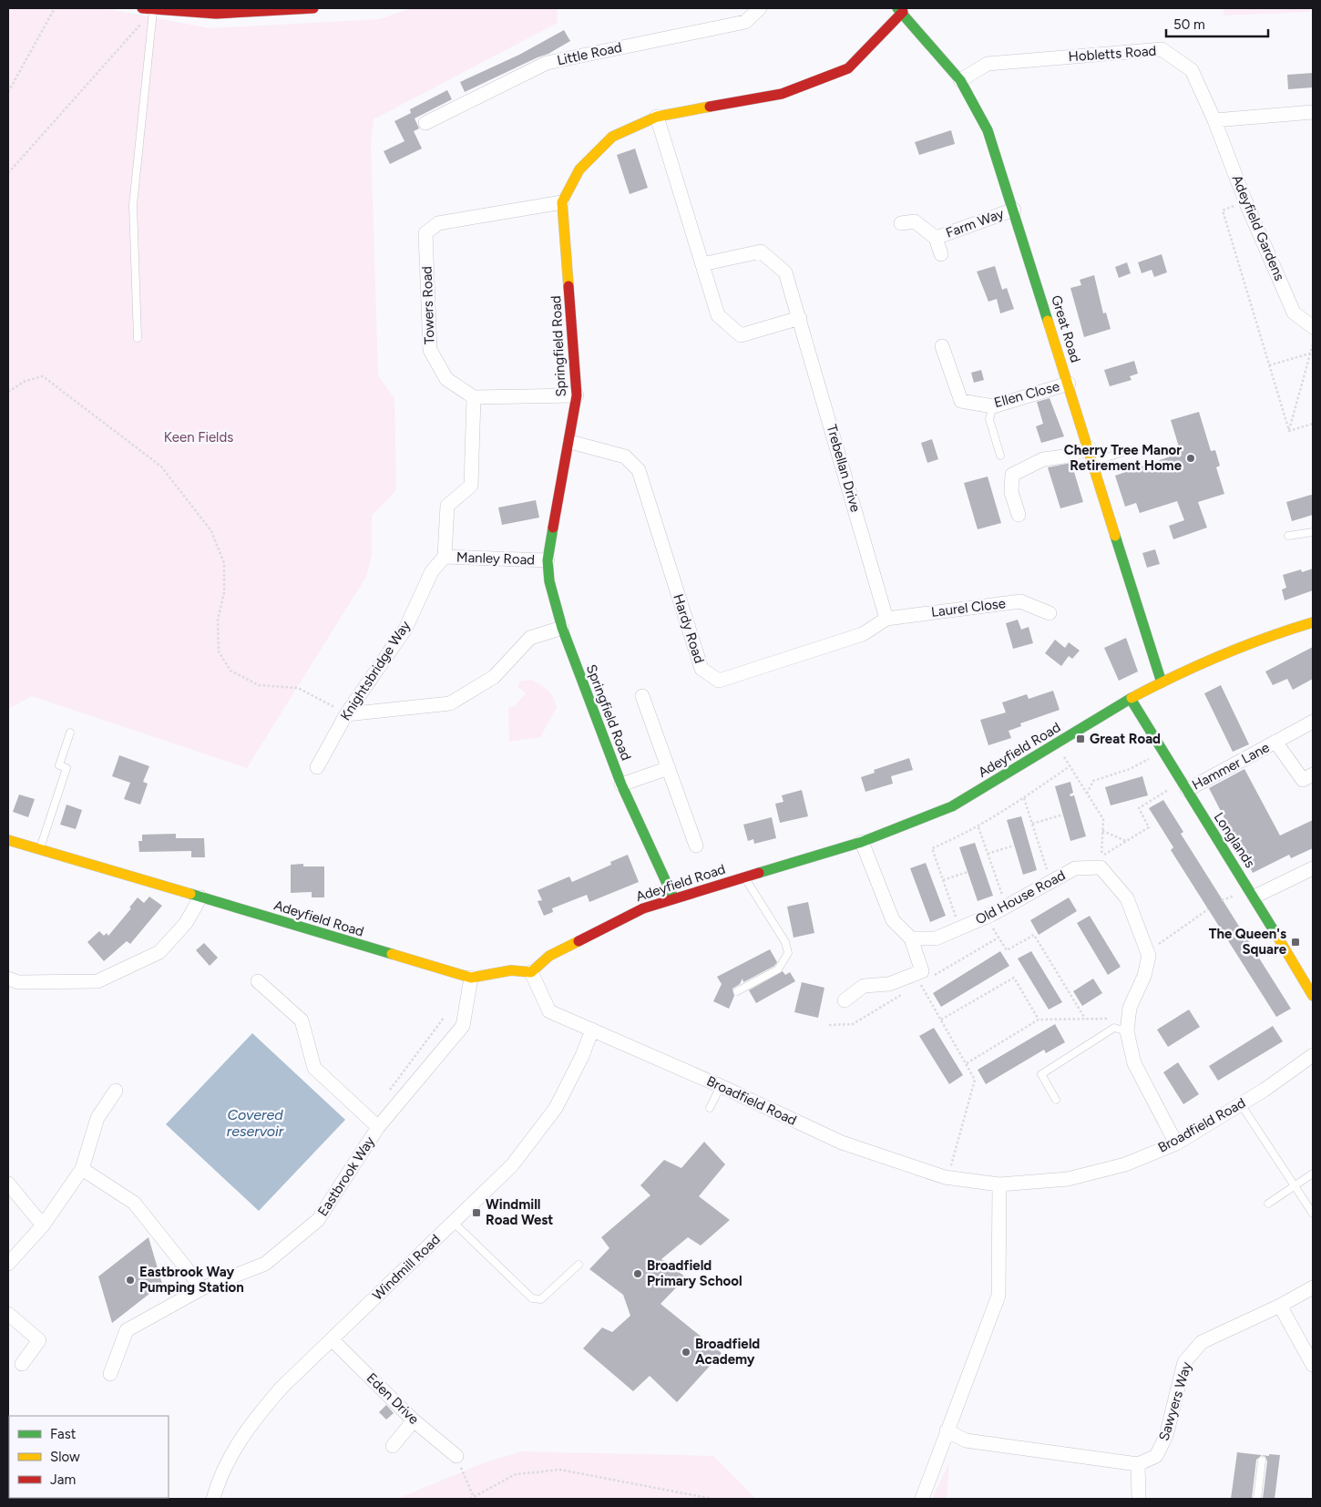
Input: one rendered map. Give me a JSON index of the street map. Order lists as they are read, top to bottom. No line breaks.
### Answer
{"streets":{"street":["Little Road","Hobletts Road","Farm Way","Adeyfield Gardens","Towers Road","Great Road","Springfield Road","Ellen Close","Trebellan Drive","Manley Road","Laurel Close","Hardy Road","Knightsbridge Way","Adeyfield Road","Hammer Lane","Longlands","Old House Road","Broadfield Road","Eastbrook Way","Windmill Road","Eden Drive","Sawyers Way"]},"crossings":[["Hobletts Road","Adeyfield Gardens"],["Hobletts Road","Great Road"],["Farm Way","Great Road"],["Towers Road","Springfield Road"],["Great Road","Ellen Close"],["Great Road","Adeyfield Road"],["Springfield Road","Manley Road"],["Springfield Road","Hardy Road"],["Springfield Road","Adeyfield Road"],["Trebellan Drive","Laurel Close"],["Trebellan Drive","Hardy Road"],["Manley Road","Knightsbridge Way"],["Laurel Close","Hardy Road"],["Adeyfield Road","Longlands"],["Adeyfield Road","Broadfield Road"],["Adeyfield Road","Eastbrook Way"],["Hammer Lane","Longlands"],["Old House Road","Broadfield Road"],["Broadfield Road","Windmill Road"],["Windmill Road","Eden Drive"]],"water":["Covered reservoir"],"parks":["Keen Fields"],"places":{"other":["Cherry Tree Manor Retirement Home","Broadfield Primary School","Eastbrook Way Pumping Station","Broadfield Academy"],"transit":["Great Road","The Queen's Square","Windmill Road West"]},"legend":["Fast","Slow","Jam"],"scale_bar":"50 m"}
